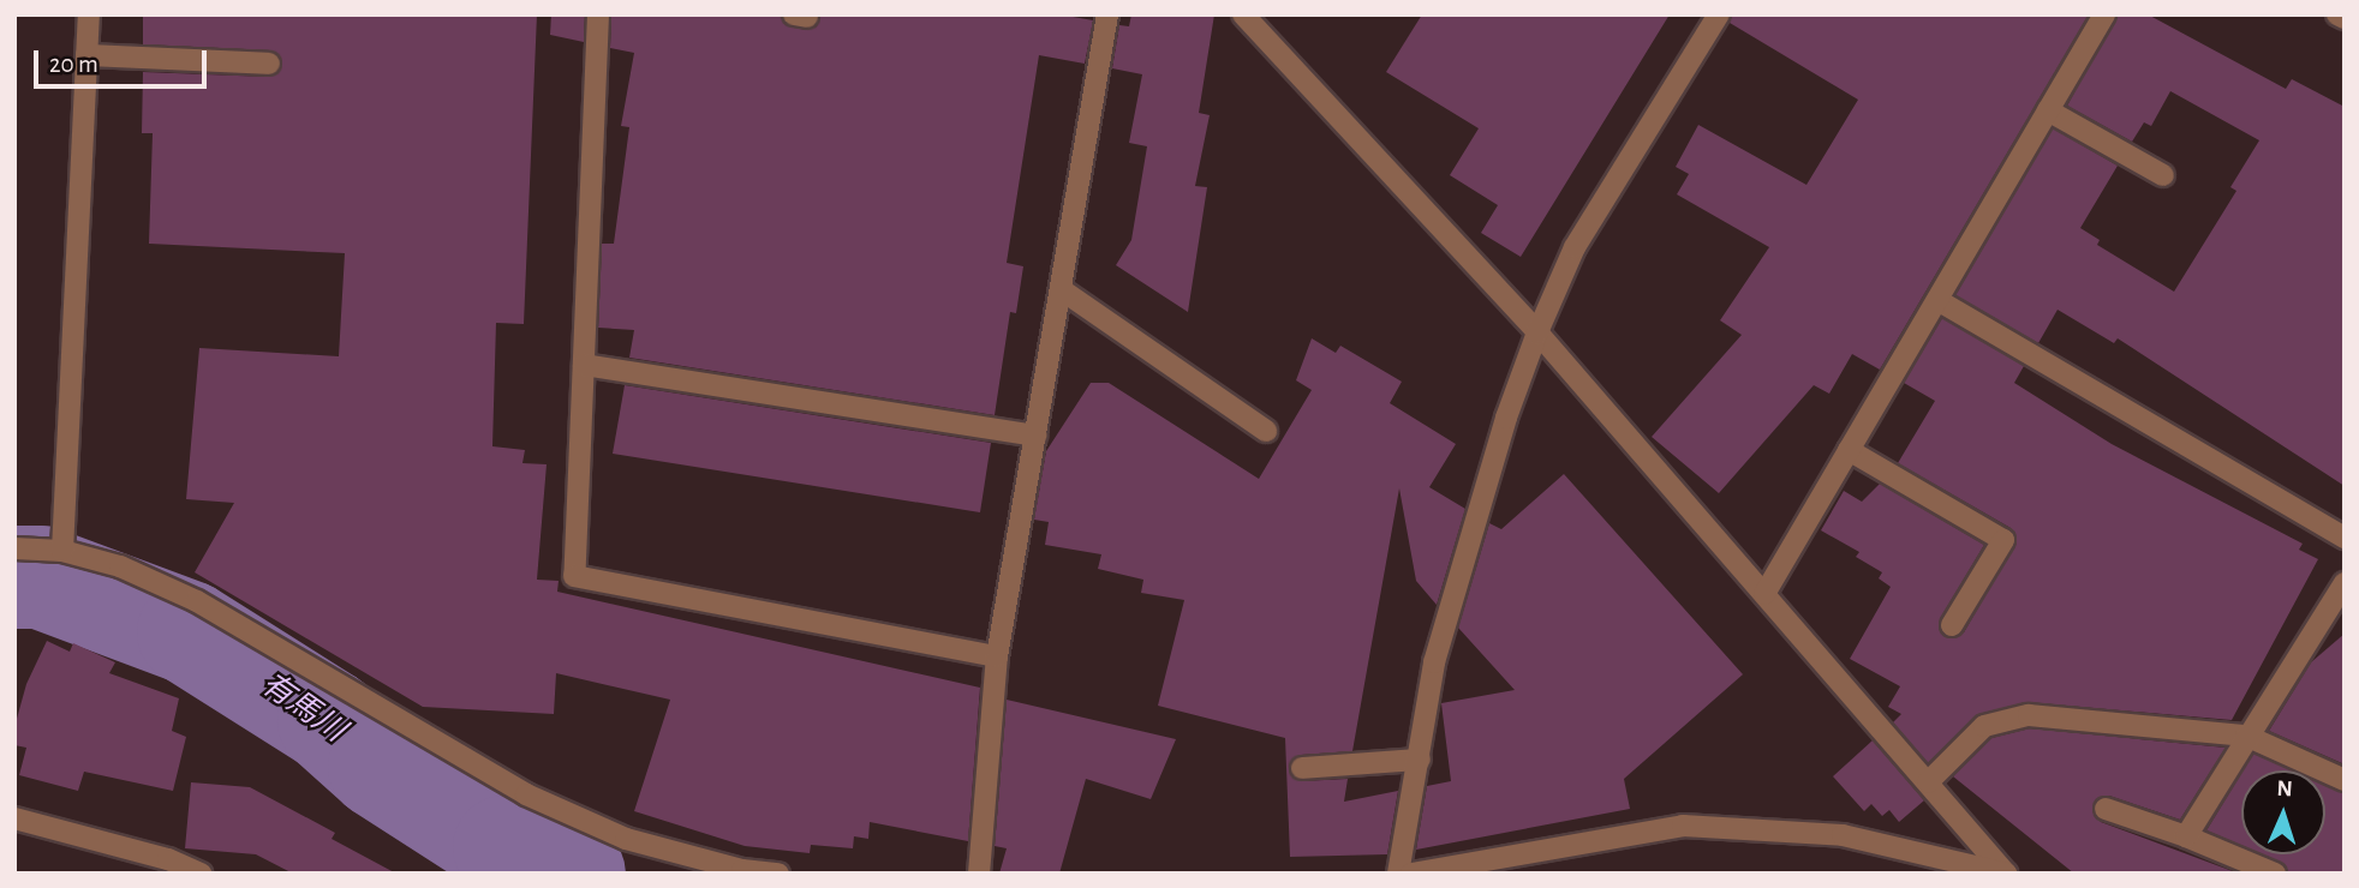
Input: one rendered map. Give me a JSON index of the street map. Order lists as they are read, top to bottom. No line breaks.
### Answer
{"water":["有馬川"],"scale_bar":"20 m","north":"top"}
